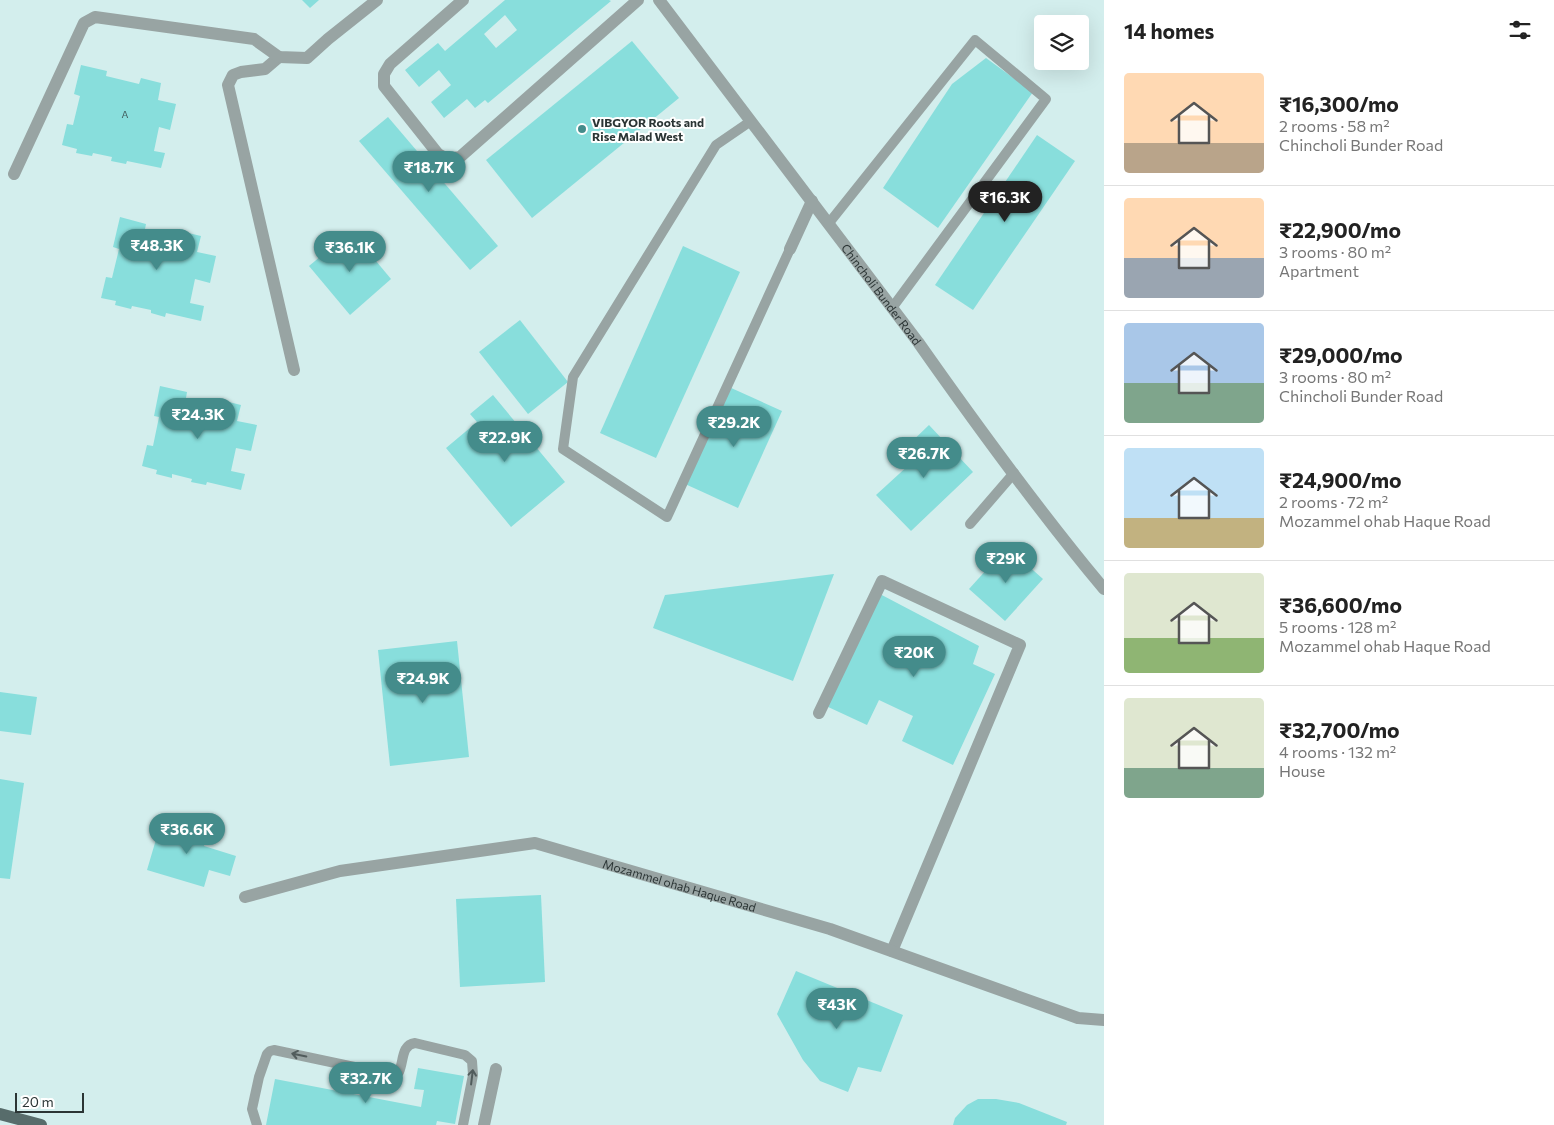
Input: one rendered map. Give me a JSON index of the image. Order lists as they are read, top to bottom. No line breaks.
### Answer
{"streets":{"street":["Chincholi Bunder Road","Mozammel ohab Haque Road"]},"places":["VIBGYOR Roots and Rise Malad West"],"house_numbers":["A"],"scale_bar":"20 m","page":{"heading":"14 homes","list":[{"name":"₹16,300/mo","note":"2 rooms · 58 m² · Chincholi Bunder Road"},{"name":"₹22,900/mo","note":"3 rooms · 80 m² · Apartment"},{"name":"₹29,000/mo","note":"3 rooms · 80 m² · Chincholi Bunder Road"},{"name":"₹24,900/mo","note":"2 rooms · 72 m² · Mozammel ohab Haque Road"},{"name":"₹36,600/mo","note":"5 rooms · 128 m² · Mozammel ohab Haque Road"},{"name":"₹32,700/mo","note":"4 rooms · 132 m² · House"}],"price":["₹18.7K","₹16.3K","₹48.3K","₹36.1K","₹24.3K","₹29.2K","₹22.9K","₹26.7K","₹29K","₹20K","₹24.9K","₹36.6K","₹43K","₹32.7K"],"scale":"20 m"}}
